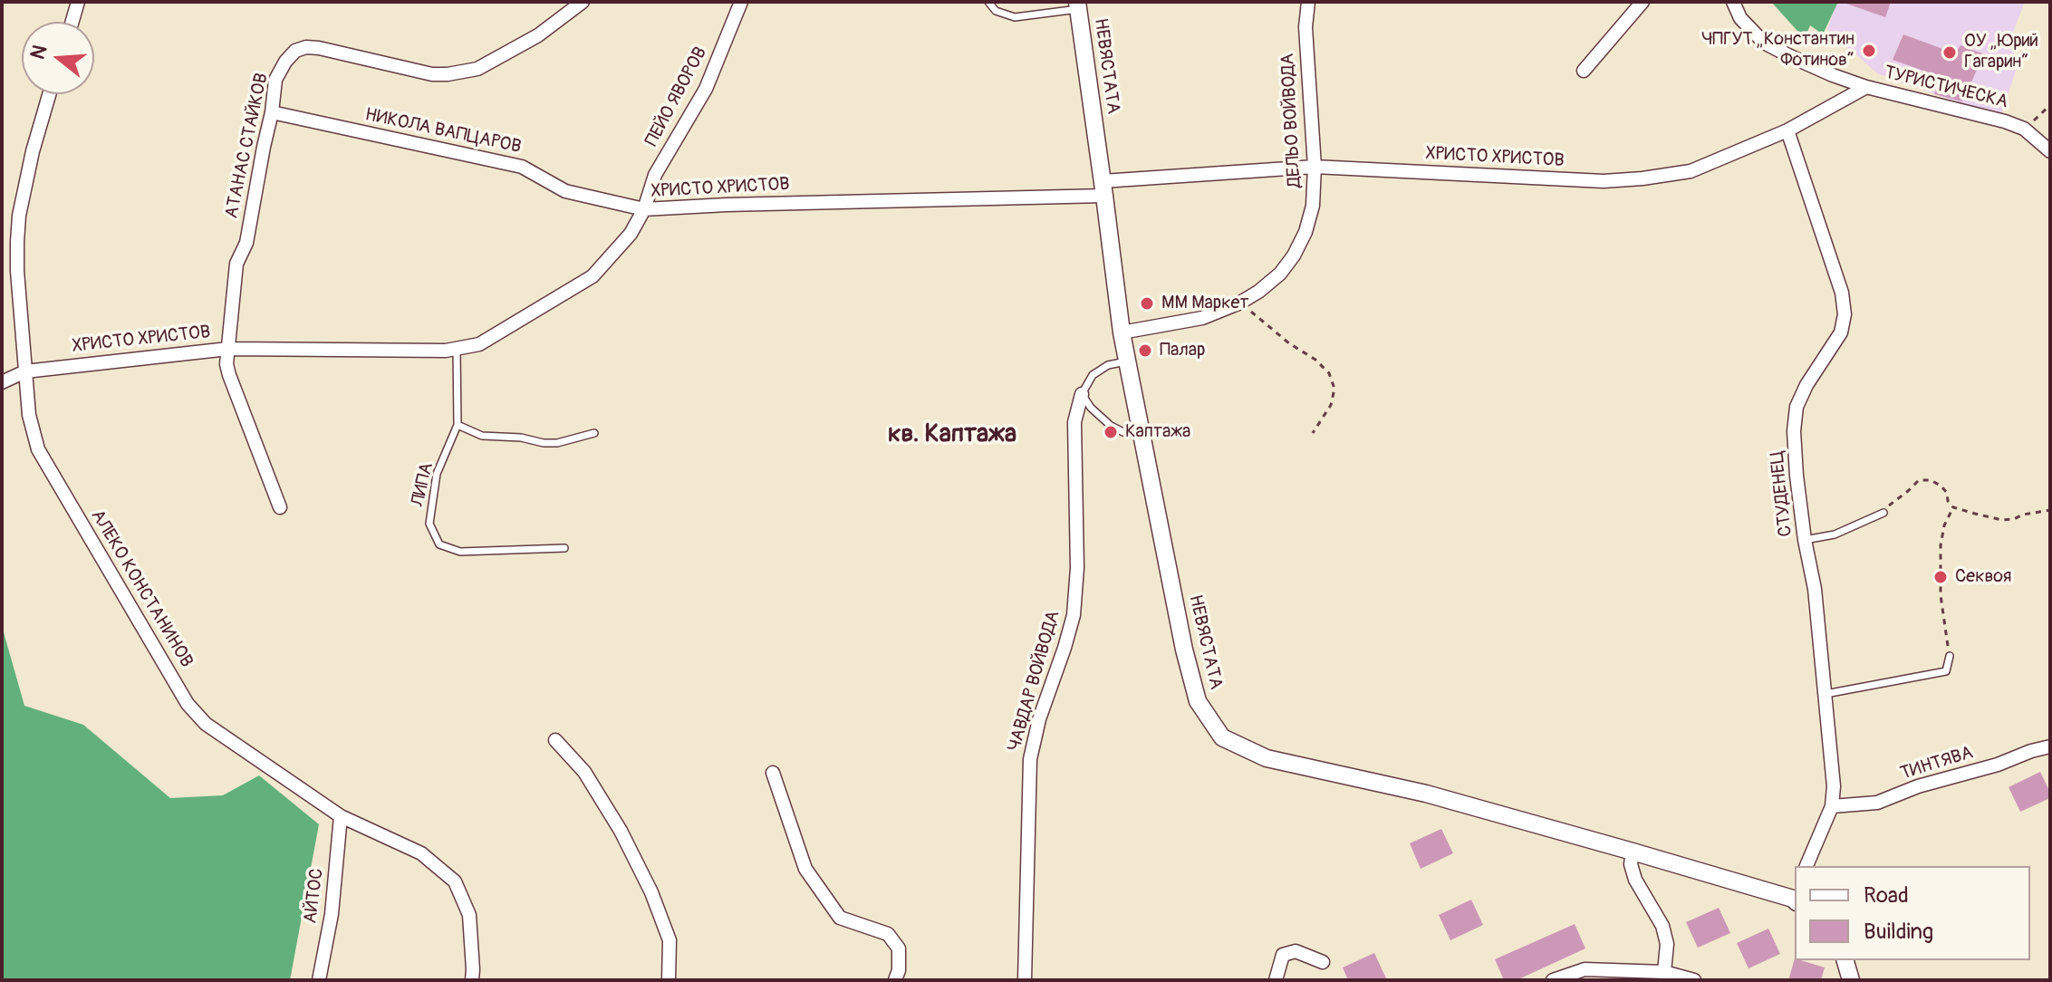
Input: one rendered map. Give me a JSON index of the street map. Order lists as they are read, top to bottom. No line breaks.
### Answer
{"streets":{"street":["НЕВЯСТАТА","ТУРИСТИЧЕСКА","ПЕЙО ЯВОРОВ","ДЕЛЬО ВОЙВОДА","НИКОЛА ВАПЦАРОВ","АТАНАС СТАЙКОВ","ХРИСТО ХРИСТОВ","СТУДЕНЕЦ","АЛЕКО КОНСТАНИНОВ","ЧАВДАР ВОЙВОДА","ТИНТЯВА","АЙТОС"],"lane":["ЛИПА"]},"crossings":[["НЕВЯСТАТА","ДЕЛЬО ВОЙВОДА"],["НЕВЯСТАТА","ХРИСТО ХРИСТОВ"],["ТУРИСТИЧЕСКА","ХРИСТО ХРИСТОВ"],["ПЕЙО ЯВОРОВ","НИКОЛА ВАПЦАРОВ"],["ПЕЙО ЯВОРОВ","ХРИСТО ХРИСТОВ"],["ДЕЛЬО ВОЙВОДА","ХРИСТО ХРИСТОВ"],["НИКОЛА ВАПЦАРОВ","АТАНАС СТАЙКОВ"],["НИКОЛА ВАПЦАРОВ","ХРИСТО ХРИСТОВ"],["АТАНАС СТАЙКОВ","ХРИСТО ХРИСТОВ"],["ХРИСТО ХРИСТОВ","ЛИПА"],["ХРИСТО ХРИСТОВ","СТУДЕНЕЦ"],["ХРИСТО ХРИСТОВ","АЛЕКО КОНСТАНИНОВ"],["СТУДЕНЕЦ","ТИНТЯВА"],["АЛЕКО КОНСТАНИНОВ","АЙТОС"]],"districts":["кв. Каптажа"],"places":["ЧПГУТ „Константин Фотинов“","ОУ „Юрий Гагарин“","ММ Маркет","Палар","Каптажа","Секвоя"],"legend":["Road","Building"],"north":"left"}
